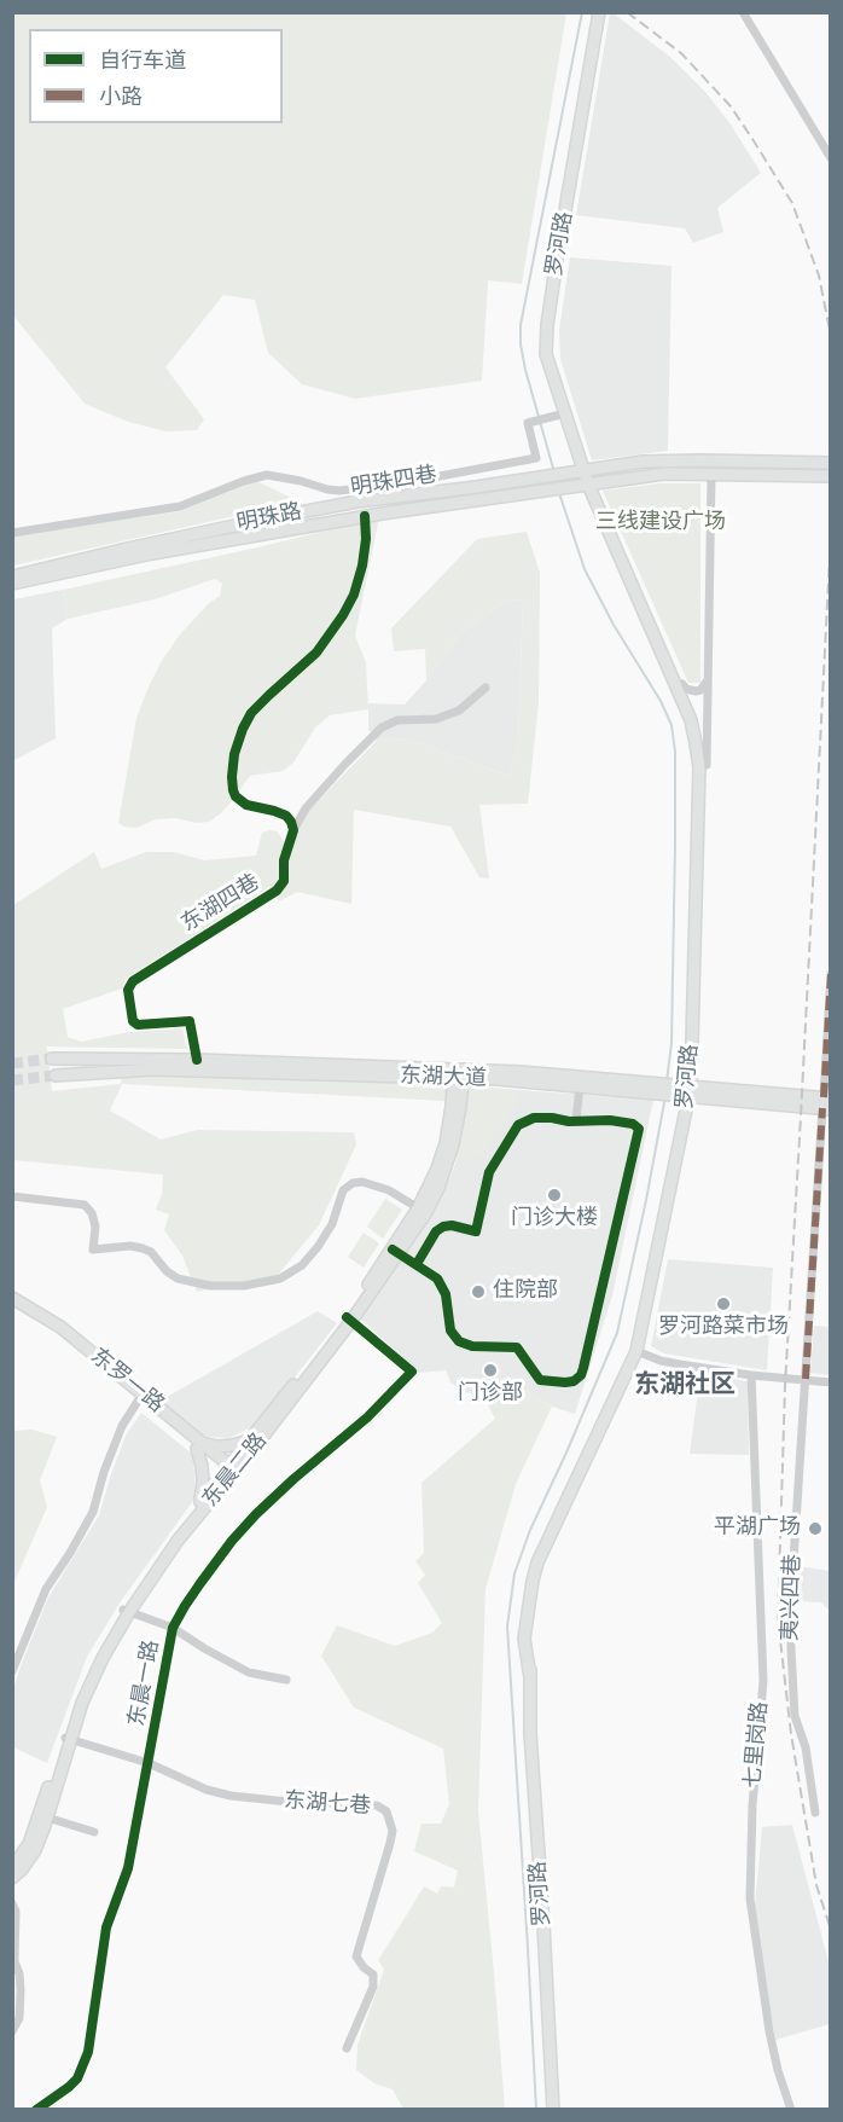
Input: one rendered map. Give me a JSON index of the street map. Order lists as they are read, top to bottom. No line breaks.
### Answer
{"streets":{"main road":["罗河路","明珠路","东湖大道","东罗一路","东晨二路"],"street":["明珠四巷","东湖四巷","夷兴四巷","东晨一路","七里岗路","东湖七巷"]},"crossings":[["罗河路","明珠四巷"],["罗河路","明珠路"],["罗河路","东湖大道"],["东湖四巷","东湖大道"],["东湖大道","东晨二路"],["东湖大道","夷兴四巷"],["东罗一路","东晨二路"],["东晨二路","东晨一路"],["东晨二路","东湖七巷"],["东晨一路","东湖七巷"]],"districts":["东湖社区"],"parks":["三线建设广场"],"places":["门诊大楼","住院部","罗河路菜市场","门诊部","平湖广场"],"legend":["自行车道","小路"]}
